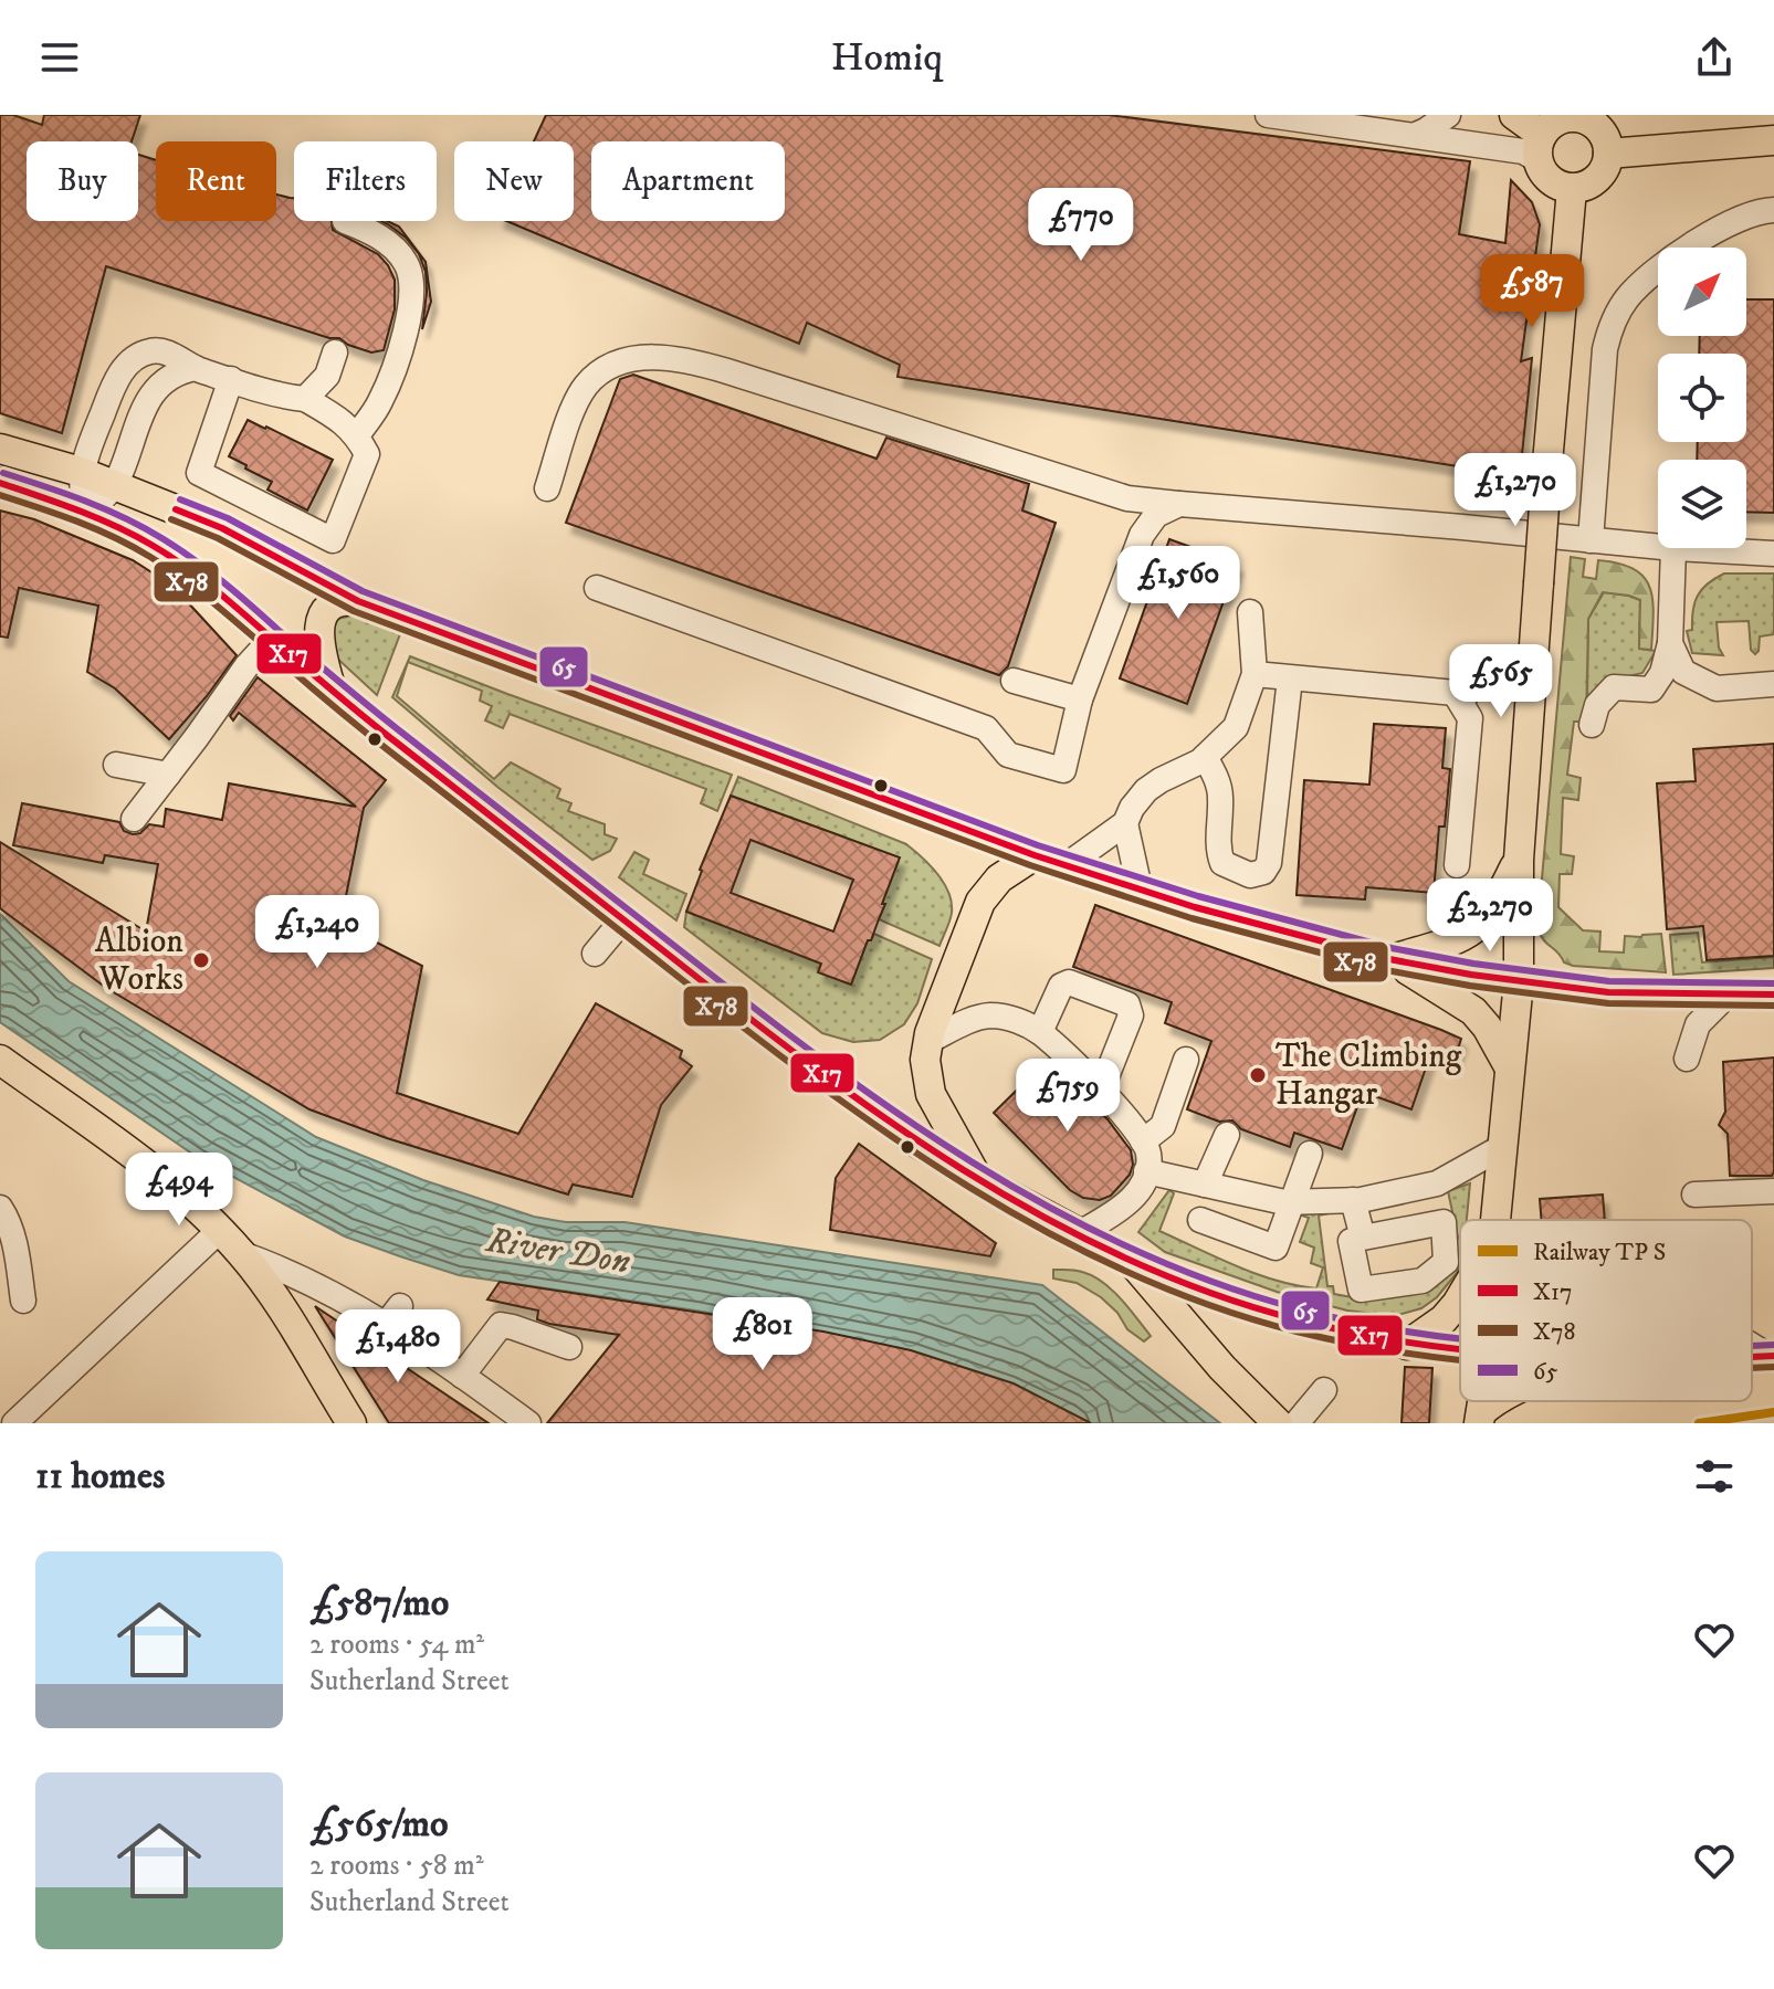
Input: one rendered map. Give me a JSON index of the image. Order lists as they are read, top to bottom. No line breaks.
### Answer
{"water":["River Don"],"places":["Albion Works","The Climbing Hangar"],"lines":["transit line 65","transit line X17","transit line X78"],"legend":["Railway TP S","X17","X78","65"],"north":"top right","page":{"header":"Homiq","chip":["Buy","Rent","Filters","New","Apartment"],"price":["£770","£587","£1,270","£1,560","£565","£2,270","£1,240","£759","£494","£801","£1,480"],"heading":"11 homes","list":[{"name":"£587/mo","note":"2 rooms · 54 m² · Sutherland Street"},{"name":"£565/mo","note":"2 rooms · 58 m² · Sutherland Street"}]}}
